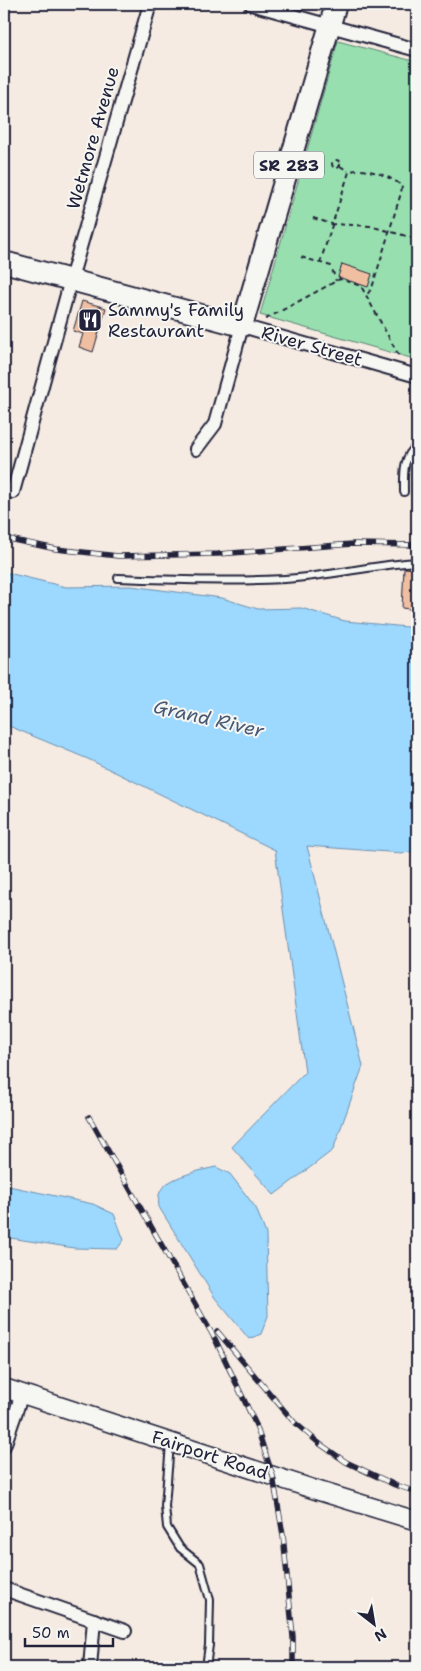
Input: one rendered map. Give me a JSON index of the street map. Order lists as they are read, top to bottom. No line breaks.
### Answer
{"streets":{"main road":["SR 283","River Street"],"street":["Wetmore Avenue","Fairport Road"]},"crossings":[["Wetmore Avenue","River Street"],["SR 283","River Street"]],"water":["Grand River"],"places":{"restaurant":["Sammy's Family Restaurant"]},"scale_bar":"50 m","north":"bottom right"}
